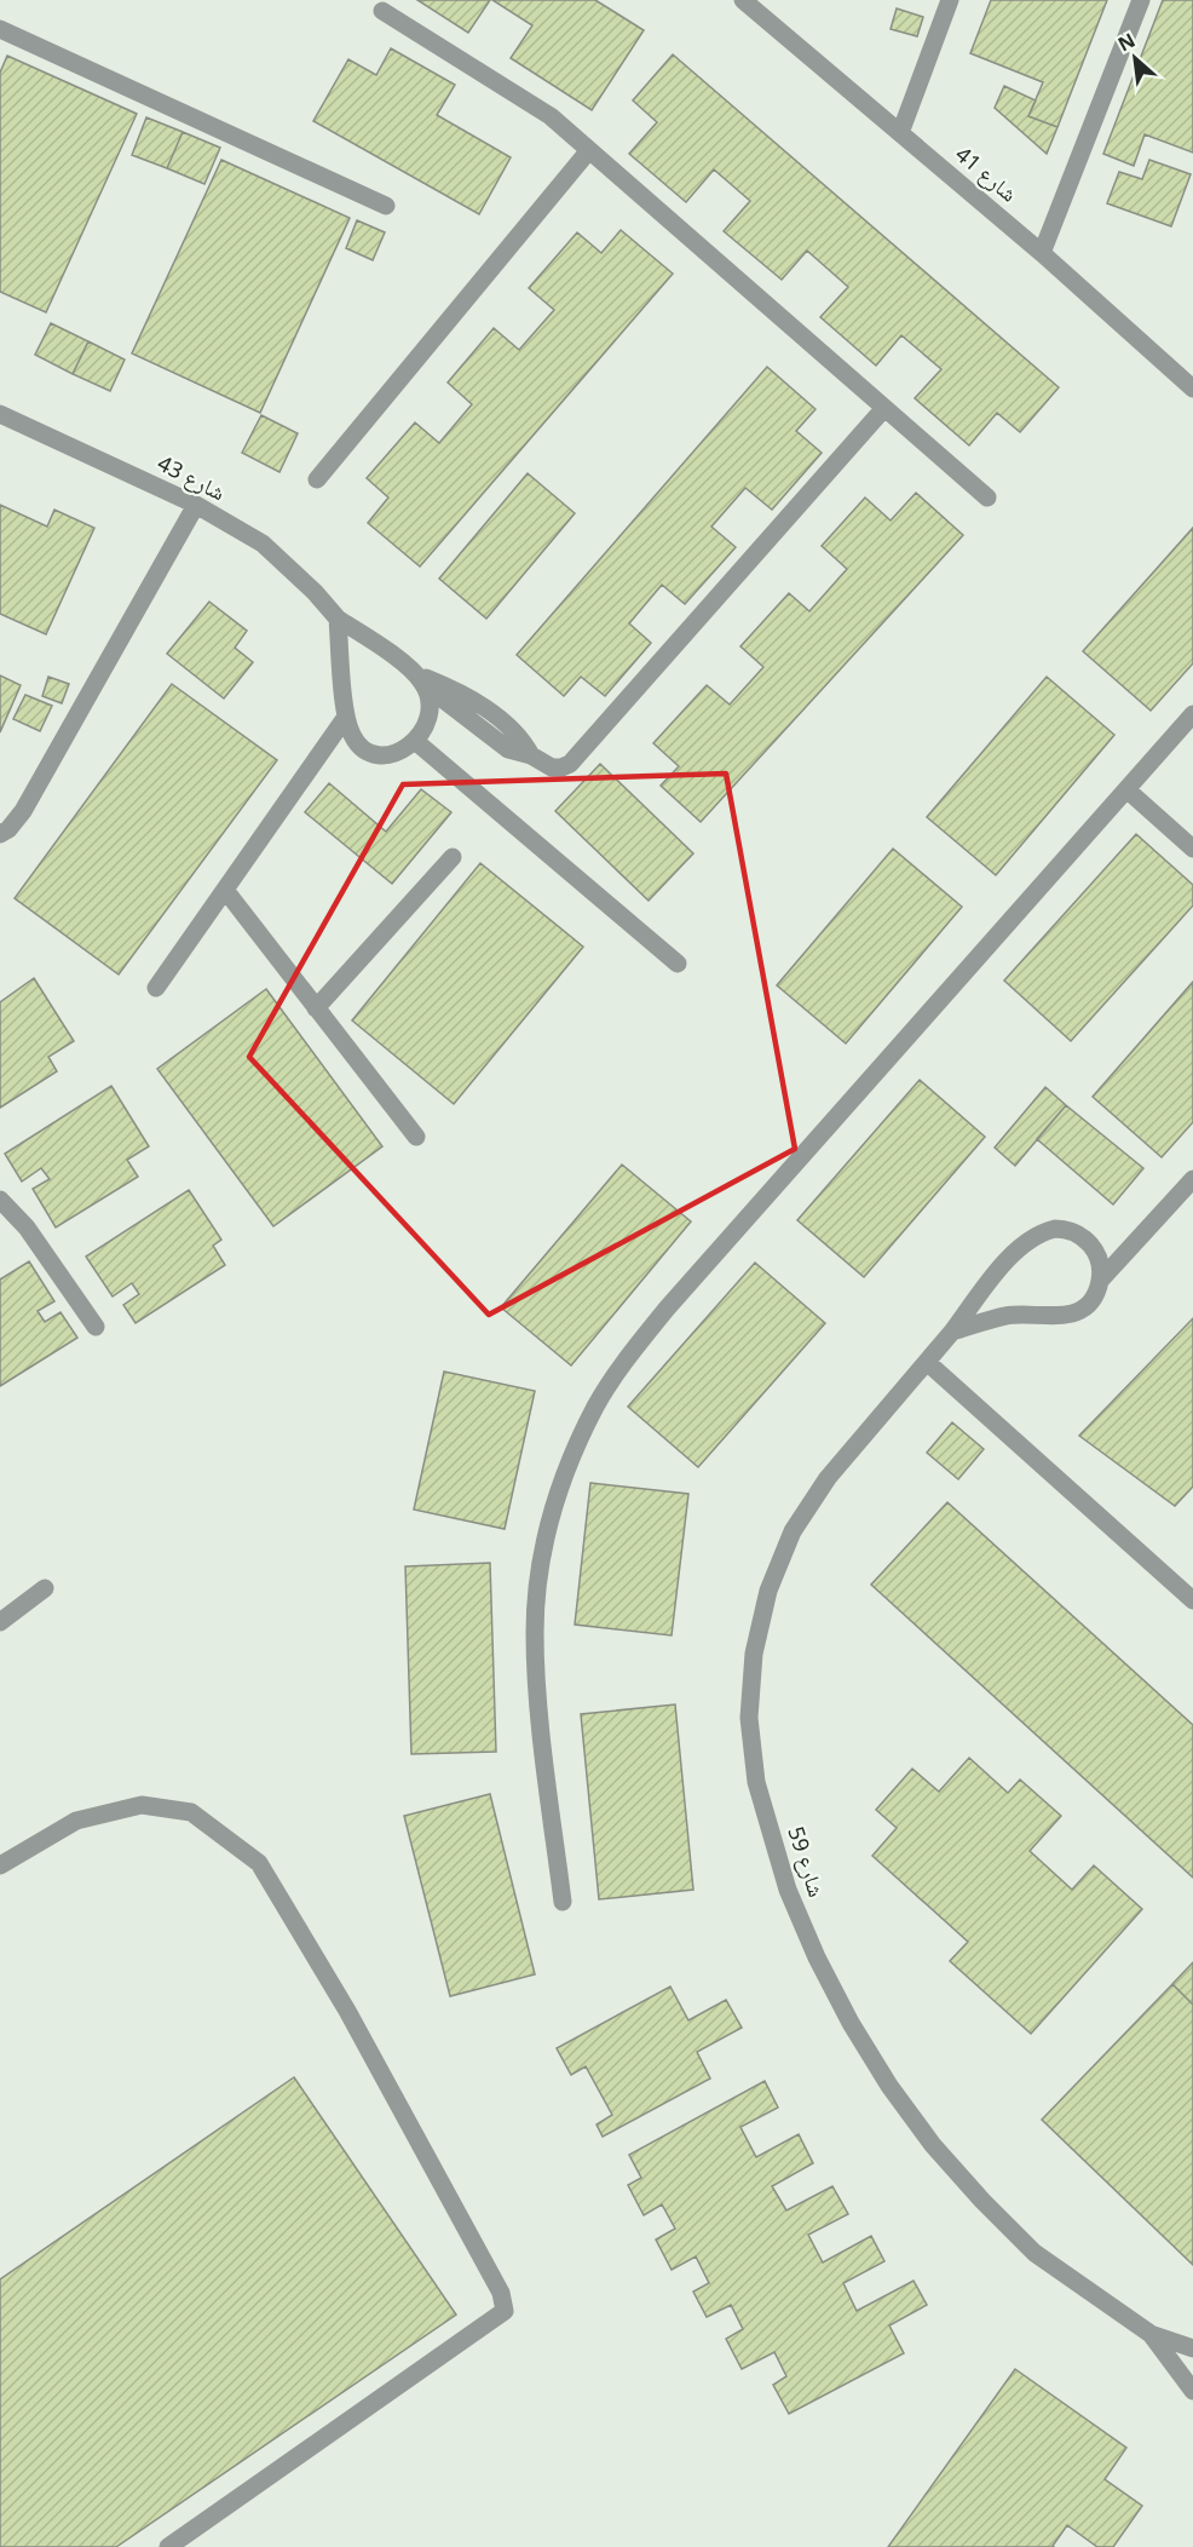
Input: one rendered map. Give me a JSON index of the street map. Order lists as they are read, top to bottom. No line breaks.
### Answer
{"streets":{"street":["شارع 41","شارع 43","شارع 59"]},"north":"top left"}
